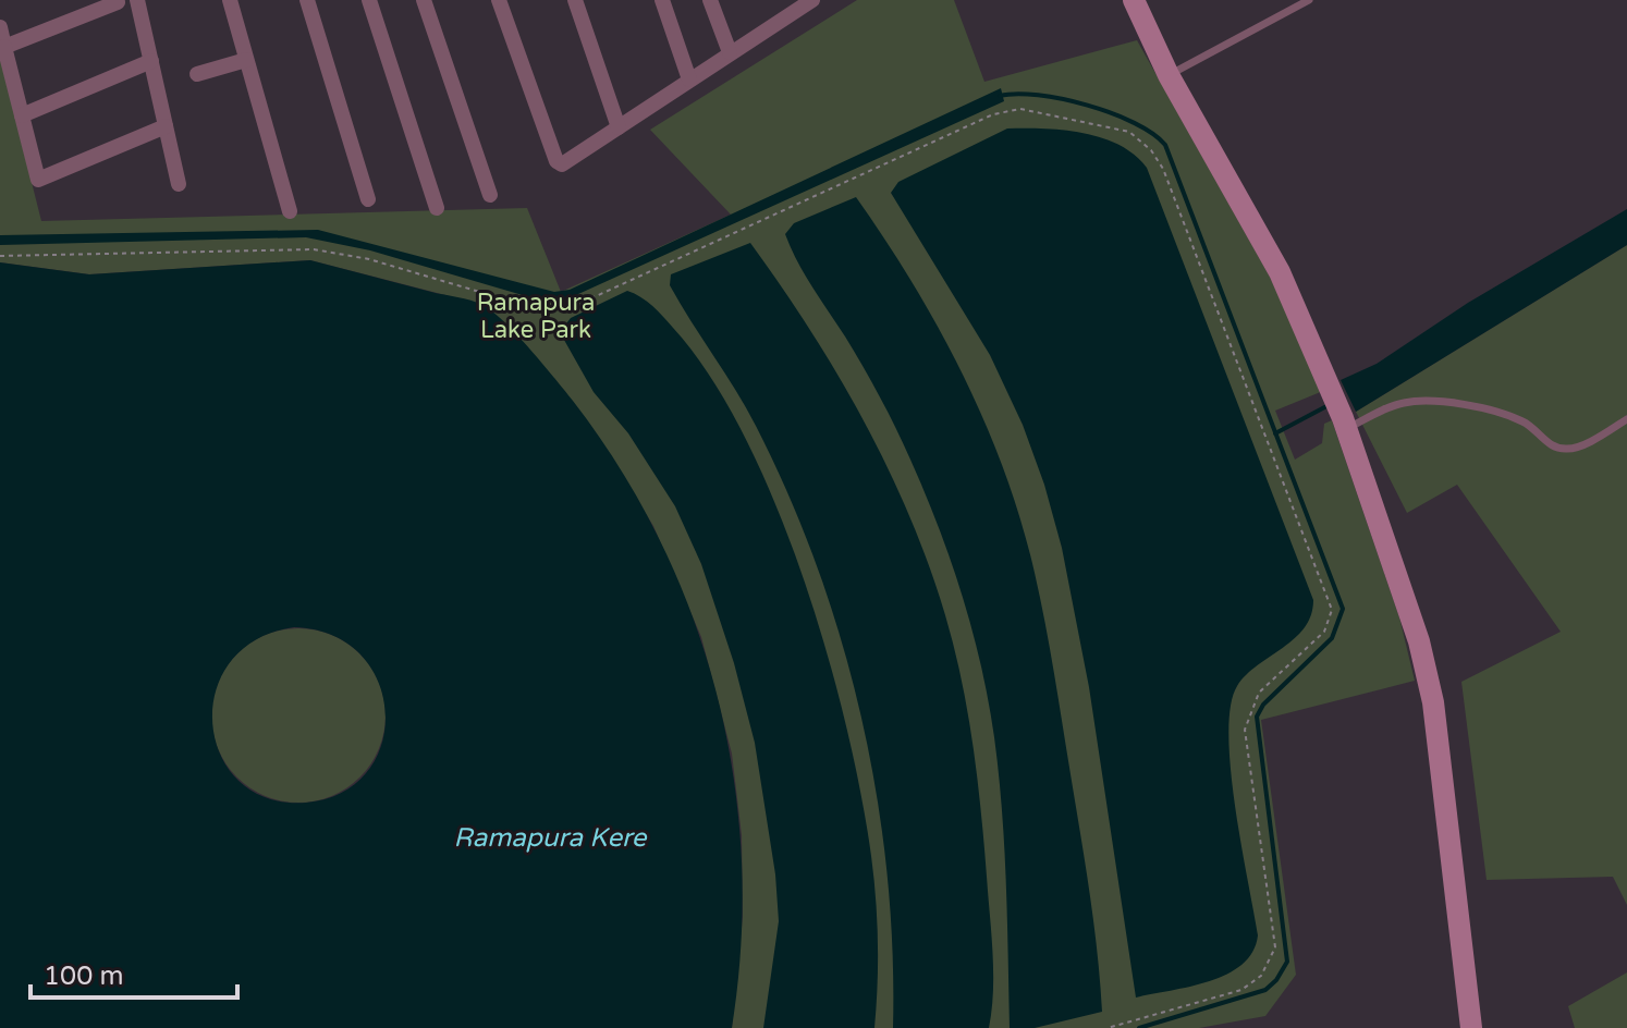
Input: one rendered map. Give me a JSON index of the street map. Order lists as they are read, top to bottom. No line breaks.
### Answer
{"water":["Ramapura Kere"],"parks":["Ramapura Lake Park"],"scale_bar":"100 m"}
